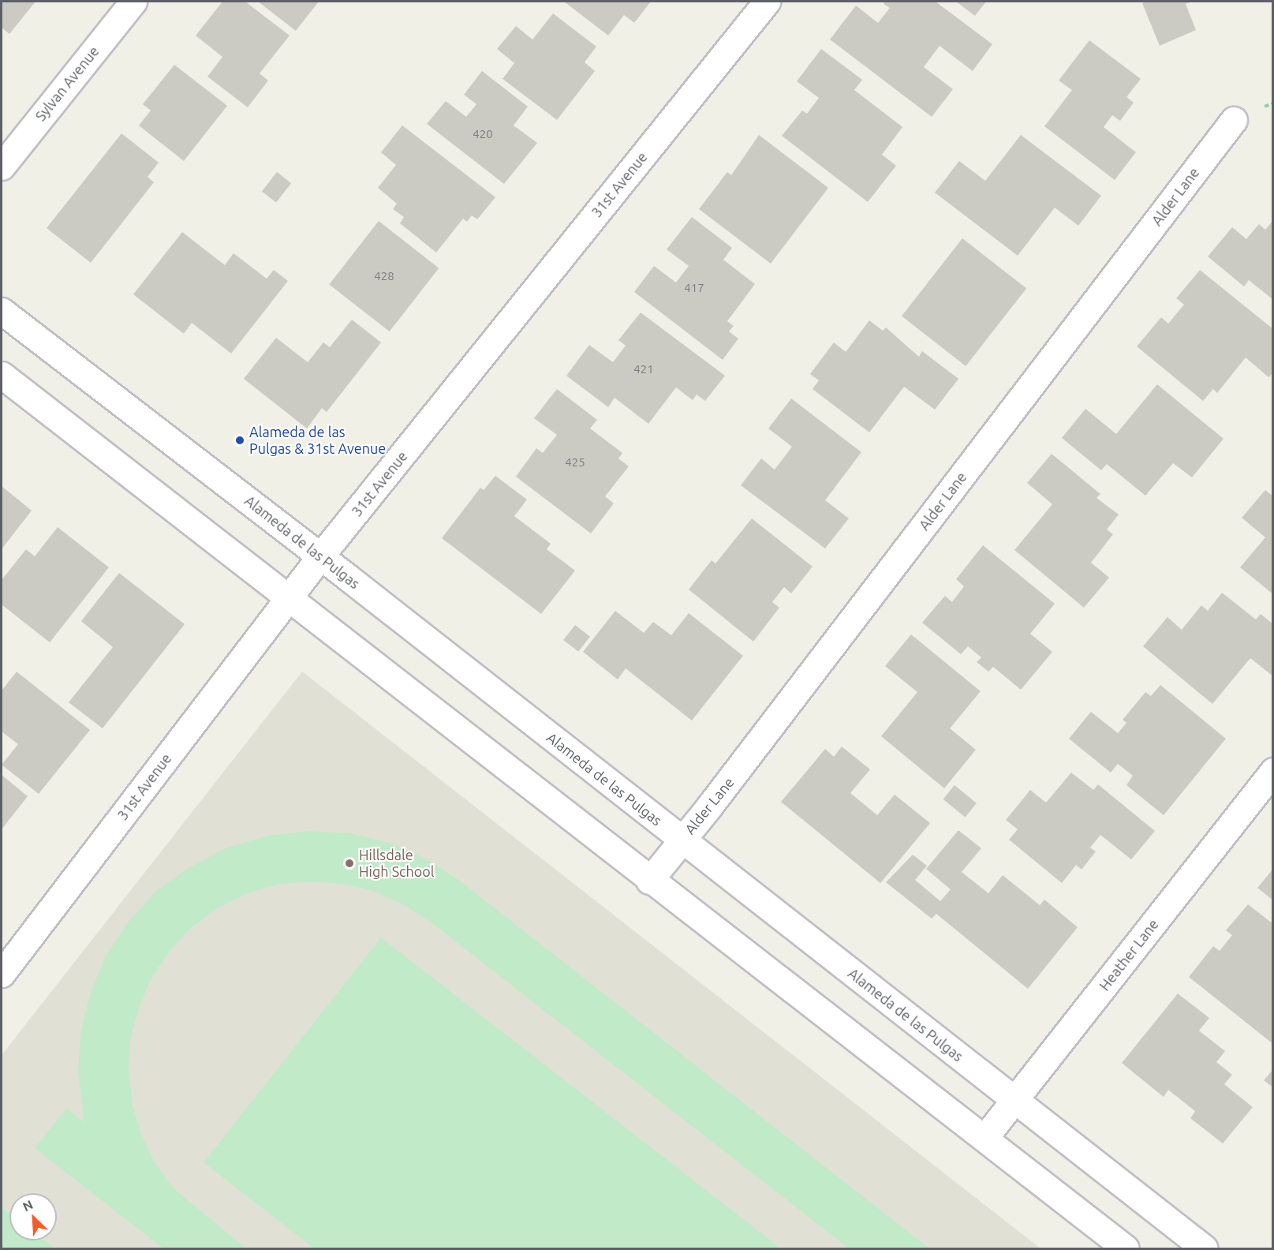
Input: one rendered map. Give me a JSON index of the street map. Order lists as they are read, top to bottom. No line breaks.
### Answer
{"streets":{"main road":["Sylvan Avenue","31st Avenue","Alder Lane","Alameda de las Pulgas","Heather Lane"]},"crossings":[["31st Avenue","Alameda de las Pulgas"],["Alder Lane","Alameda de las Pulgas"],["Alameda de las Pulgas","Heather Lane"]],"places":["Alameda de las Pulgas & 31st Avenue","Hillsdale High School"],"house_numbers":["420","428","417","421","425"],"north":"top left"}
